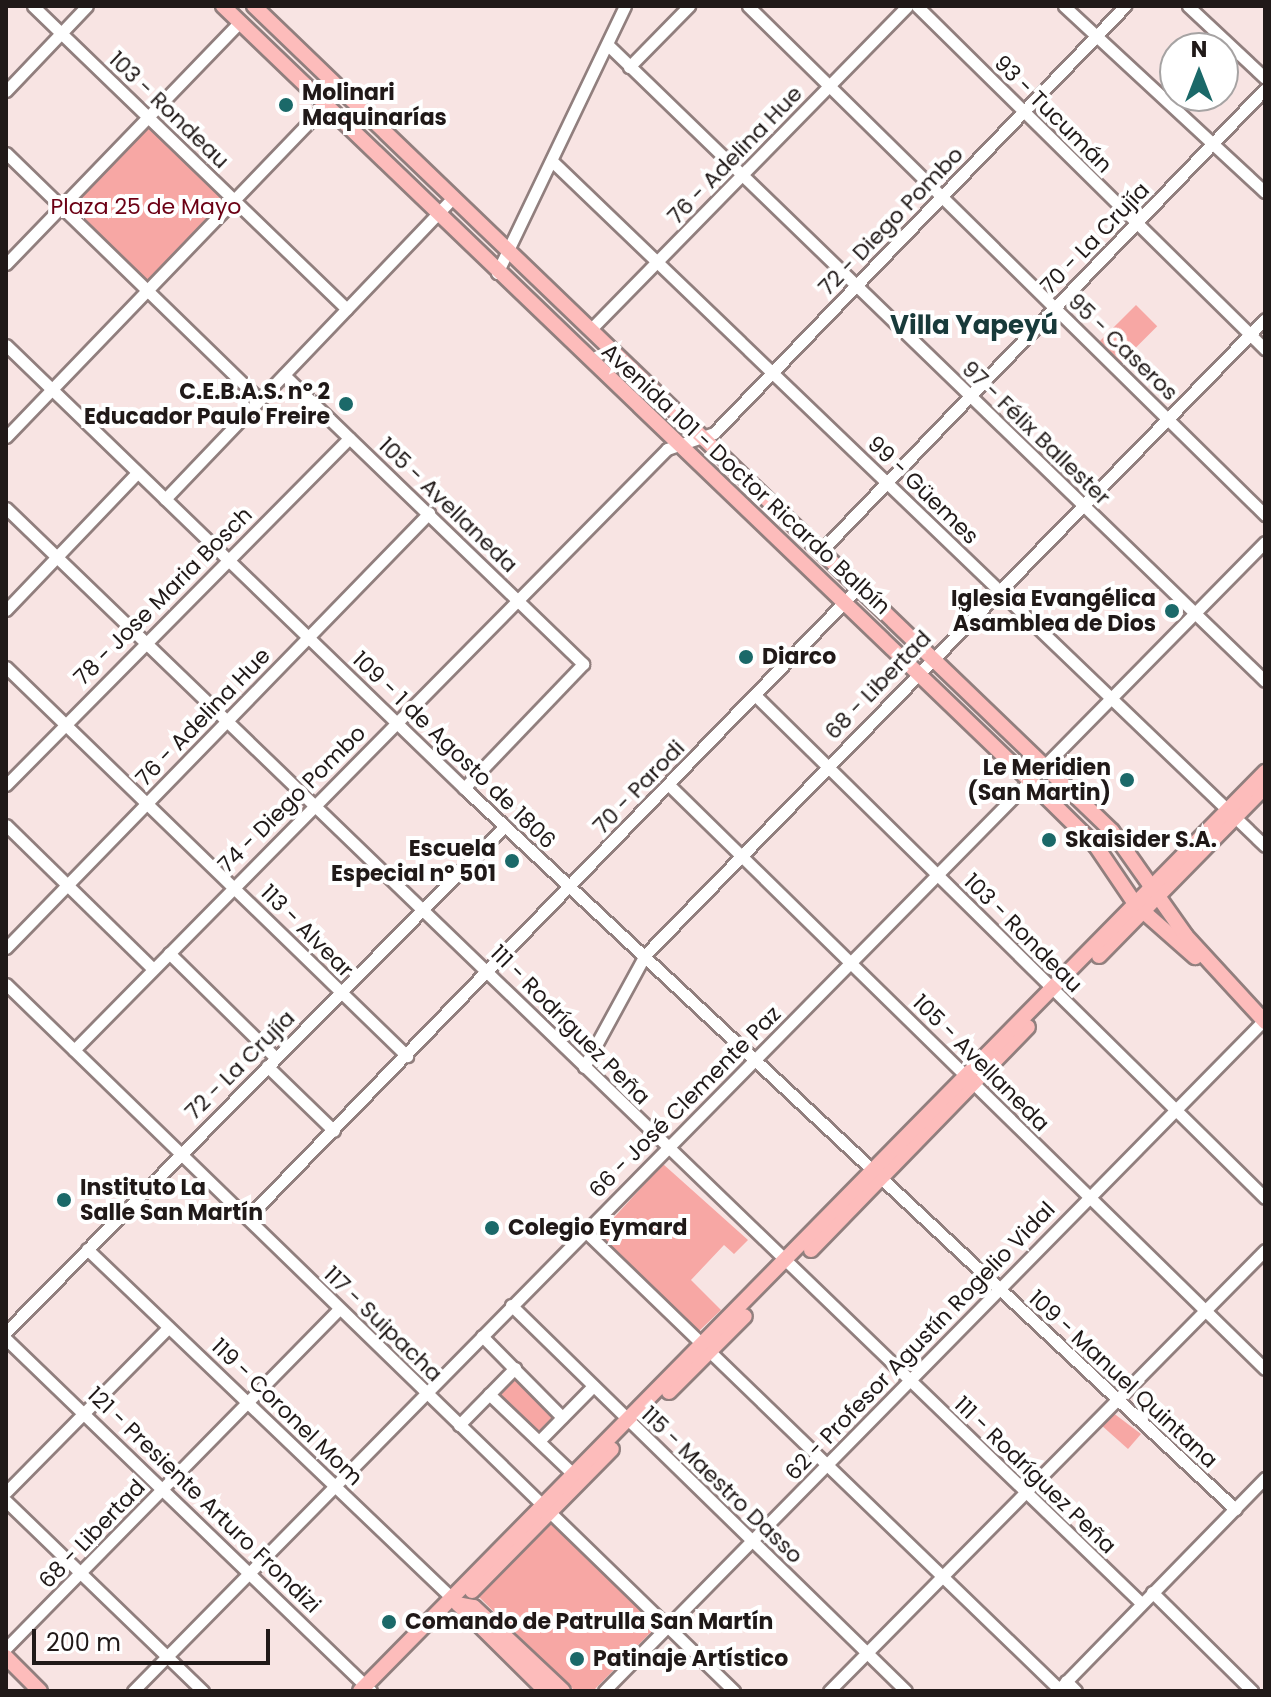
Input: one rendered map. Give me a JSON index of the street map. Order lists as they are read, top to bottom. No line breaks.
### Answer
{"streets":{"main road":["Avenida 101 - Doctor Ricardo Balbín","119 - Coronel Mom"],"street":["103 - Rondeau","93 - Tucumán","76 - Adelina Hue","72 - Diego Pombo","70 - La Crujía","95 - Caseros","97 - Félix Ballester","99 - Güemes","105 - Avellaneda","78 - Jose Maria Bosch","68 - Libertad","109 - 1 de Agosto de 1806","70 - Parodi","74 - Diego Pombo","113 - Alvear","111 - Rodríguez Peña","72 - La Crujía","66 - José Clemente Paz","117 - Suipacha","62 - Profesor Agustín Rogelio Vidal","109 - Manuel Quintana","115 - Maestro Dasso","121 - Presiente Arturo Frondizi"]},"crossings":[["103 - Rondeau","68 - Libertad"],["103 - Rondeau","70 - Parodi"],["103 - Rondeau","66 - José Clemente Paz"],["103 - Rondeau","62 - Profesor Agustín Rogelio Vidal"],["93 - Tucumán","72 - Diego Pombo"],["93 - Tucumán","70 - La Crujía"],["93 - Tucumán","68 - Libertad"],["76 - Adelina Hue","95 - Caseros"],["76 - Adelina Hue","97 - Félix Ballester"],["76 - Adelina Hue","Avenida 101 - Doctor Ricardo Balbín"],["76 - Adelina Hue","99 - Güemes"],["76 - Adelina Hue","105 - Avellaneda"],["76 - Adelina Hue","109 - 1 de Agosto de 1806"],["76 - Adelina Hue","113 - Alvear"],["76 - Adelina Hue","111 - Rodríguez Peña"],["72 - Diego Pombo","95 - Caseros"],["72 - Diego Pombo","97 - Félix Ballester"],["72 - Diego Pombo","Avenida 101 - Doctor Ricardo Balbín"],["72 - Diego Pombo","99 - Güemes"],["70 - La Crujía","95 - Caseros"],["70 - La Crujía","97 - Félix Ballester"],["70 - La Crujía","Avenida 101 - Doctor Ricardo Balbín"],["70 - La Crujía","99 - Güemes"],["95 - Caseros","68 - Libertad"],["97 - Félix Ballester","68 - Libertad"],["97 - Félix Ballester","66 - José Clemente Paz"],["Avenida 101 - Doctor Ricardo Balbín","68 - Libertad"],["Avenida 101 - Doctor Ricardo Balbín","70 - Parodi"],["Avenida 101 - Doctor Ricardo Balbín","74 - Diego Pombo"],["Avenida 101 - Doctor Ricardo Balbín","66 - José Clemente Paz"],["Avenida 101 - Doctor Ricardo Balbín","62 - Profesor Agustín Rogelio Vidal"],["99 - Güemes","68 - Libertad"],["99 - Güemes","66 - José Clemente Paz"],["105 - Avellaneda","78 - Jose Maria Bosch"],["105 - Avellaneda","68 - Libertad"],["105 - Avellaneda","109 - 1 de Agosto de 1806"],["105 - Avellaneda","70 - Parodi"],["105 - Avellaneda","74 - Diego Pombo"],["105 - Avellaneda","66 - José Clemente Paz"],["105 - Avellaneda","62 - Profesor Agustín Rogelio Vidal"],["78 - Jose Maria Bosch","109 - 1 de Agosto de 1806"],["78 - Jose Maria Bosch","113 - Alvear"],["78 - Jose Maria Bosch","111 - Rodríguez Peña"],["68 - Libertad","109 - 1 de Agosto de 1806"],["68 - Libertad","111 - Rodríguez Peña"],["68 - Libertad","117 - Suipacha"],["68 - Libertad","119 - Coronel Mom"],["68 - Libertad","121 - Presiente Arturo Frondizi"],["109 - 1 de Agosto de 1806","70 - Parodi"],["109 - 1 de Agosto de 1806","74 - Diego Pombo"],["109 - 1 de Agosto de 1806","72 - La Crujía"],["109 - 1 de Agosto de 1806","66 - José Clemente Paz"],["109 - 1 de Agosto de 1806","109 - Manuel Quintana"],["70 - Parodi","113 - Alvear"],["70 - Parodi","111 - Rodríguez Peña"],["70 - Parodi","117 - Suipacha"],["74 - Diego Pombo","113 - Alvear"],["74 - Diego Pombo","111 - Rodríguez Peña"],["74 - Diego Pombo","117 - Suipacha"],["113 - Alvear","72 - La Crujía"],["111 - Rodríguez Peña","72 - La Crujía"],["111 - Rodríguez Peña","66 - José Clemente Paz"],["111 - Rodríguez Peña","62 - Profesor Agustín Rogelio Vidal"],["72 - La Crujía","117 - Suipacha"],["72 - La Crujía","119 - Coronel Mom"],["66 - José Clemente Paz","117 - Suipacha"],["66 - José Clemente Paz","119 - Coronel Mom"],["66 - José Clemente Paz","115 - Maestro Dasso"],["66 - José Clemente Paz","121 - Presiente Arturo Frondizi"],["117 - Suipacha","62 - Profesor Agustín Rogelio Vidal"],["62 - Profesor Agustín Rogelio Vidal","109 - Manuel Quintana"],["62 - Profesor Agustín Rogelio Vidal","115 - Maestro Dasso"]],"districts":["Villa Yapeyú"],"parks":["Plaza 25 de Mayo"],"places":["Molinari Maquinarías","C.E.B.A.S. nº 2 Educador Paulo Freire","Iglesia Evangélica Asamblea de Dios","Diarco","Le Meridien (San Martin)","Skaisider S.A.","Escuela Especial nº 501","Instituto La Salle San Martín","Colegio Eymard","Comando de Patrulla San Martín","Patinaje Artístico"],"scale_bar":"200 m","north":"top"}
